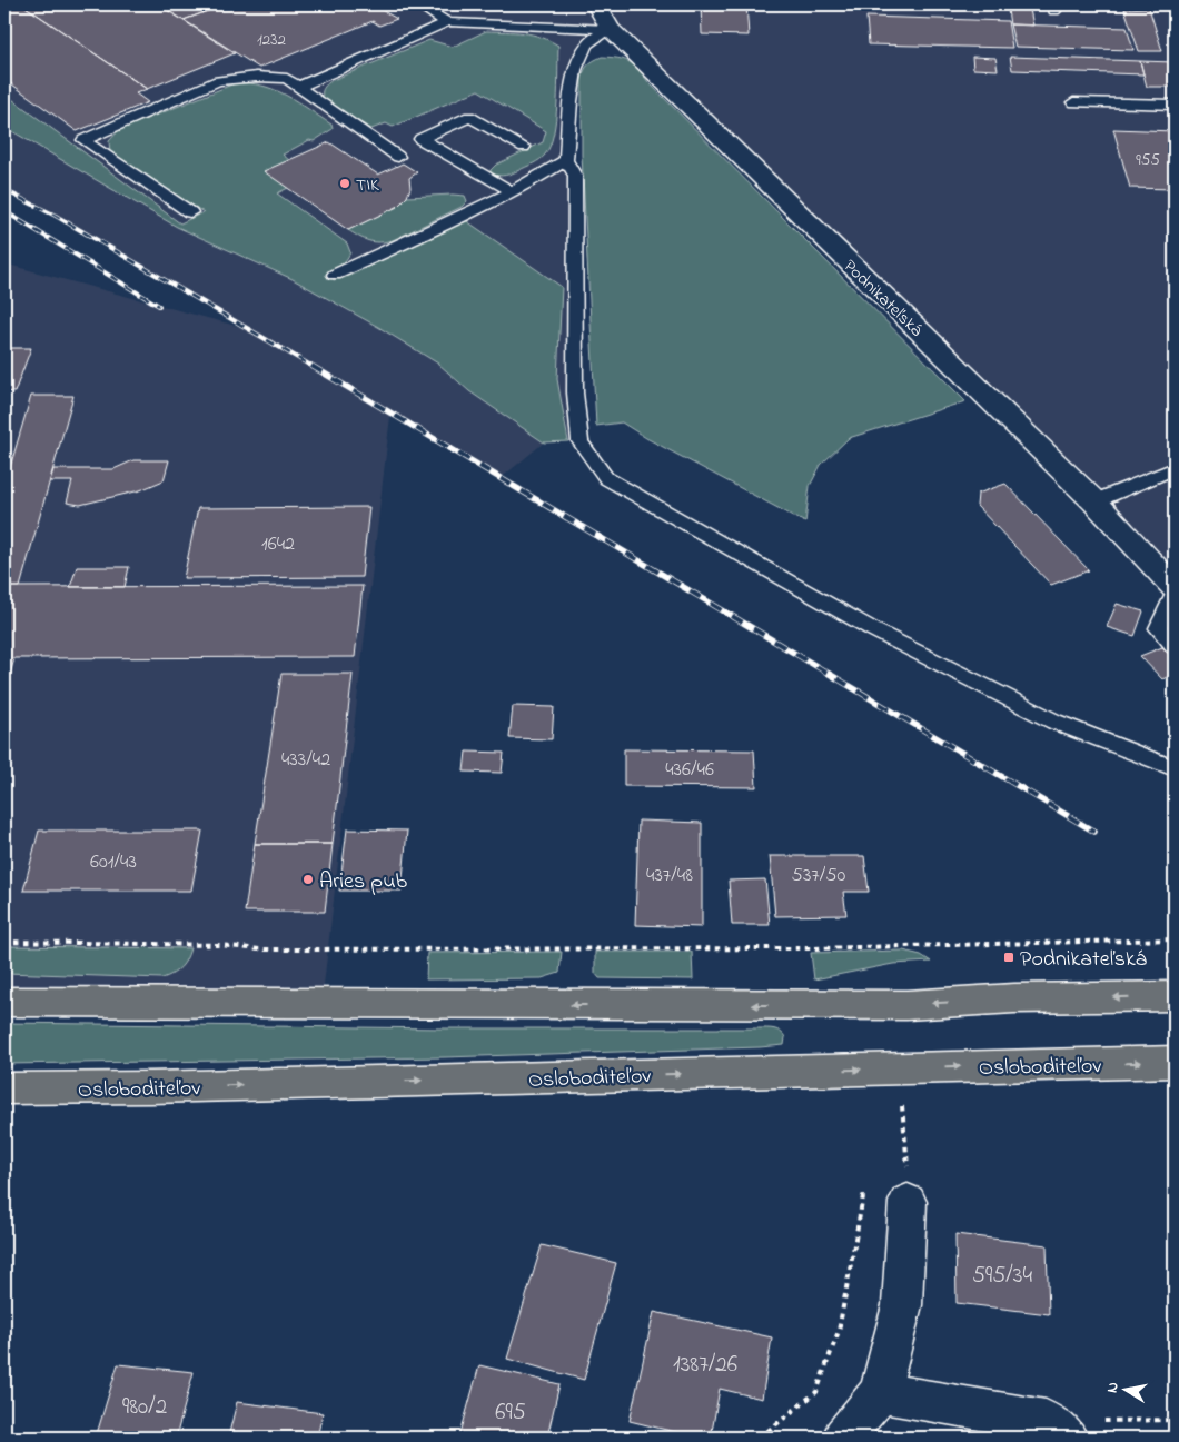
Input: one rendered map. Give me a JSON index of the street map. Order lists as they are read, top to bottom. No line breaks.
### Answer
{"streets":{"main road":["Osloboditeľov"],"street":["Podnikateľská"]},"places":{"other":["TIK","Aries pub"],"transit":["Podnikateľská"]},"house_numbers":["1232","955","1642","433/42","436/46","601/43","437/48","537/50","595/34","1387/26","980/2","695"],"north":"left"}
